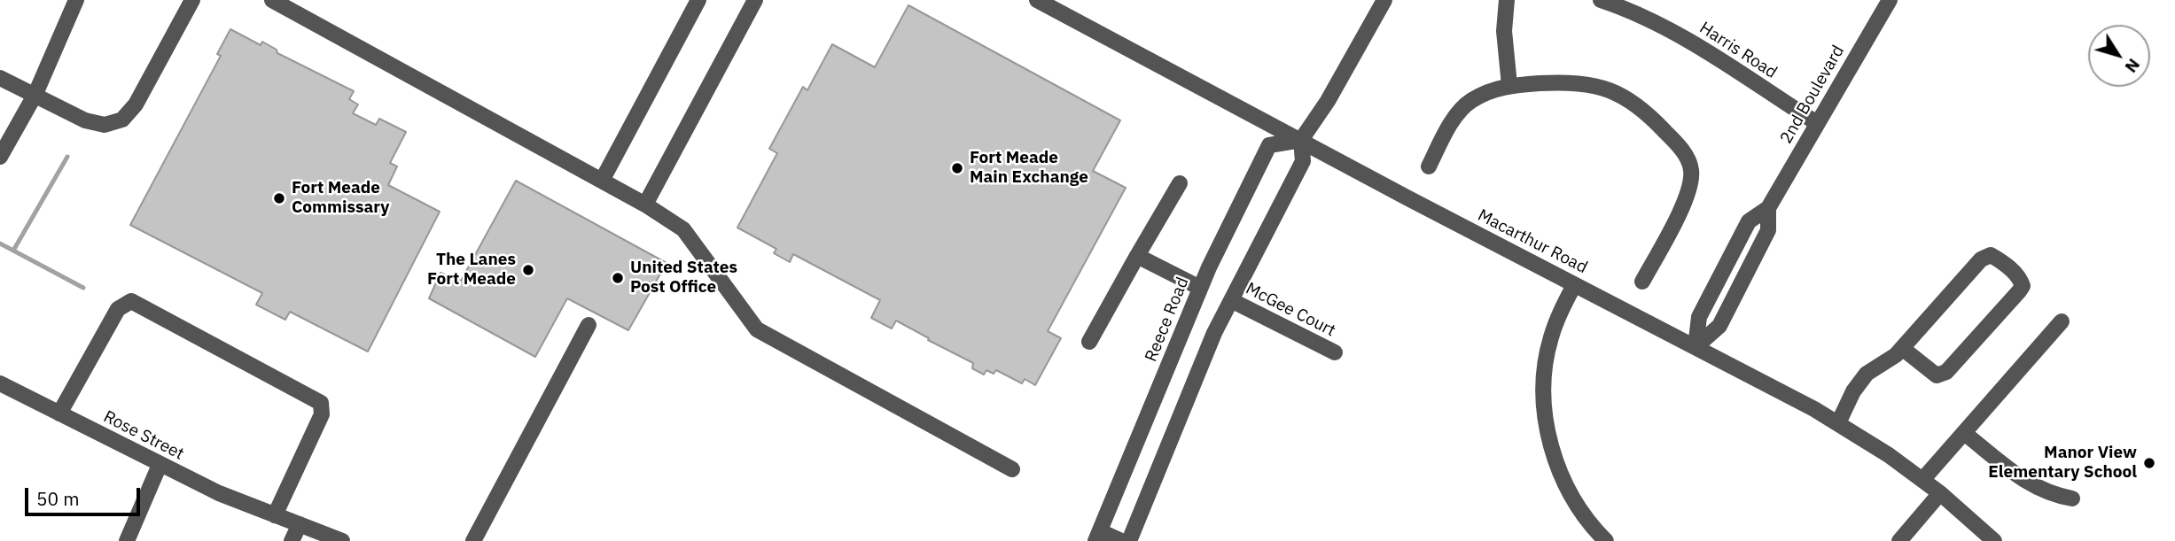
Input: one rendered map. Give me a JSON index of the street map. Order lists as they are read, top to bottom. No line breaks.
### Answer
{"streets":{"street":["Harris Road","2nd Boulevard","Macarthur Road","McGee Court","Reece Road","Rose Street"]},"crossings":[["Harris Road","2nd Boulevard"],["2nd Boulevard","Macarthur Road"],["Macarthur Road","Reece Road"]],"places":["Fort Meade Main Exchange","Fort Meade Commissary","The Lanes Fort Meade","United States Post Office","Manor View Elementary School"],"scale_bar":"50 m","north":"bottom right"}
